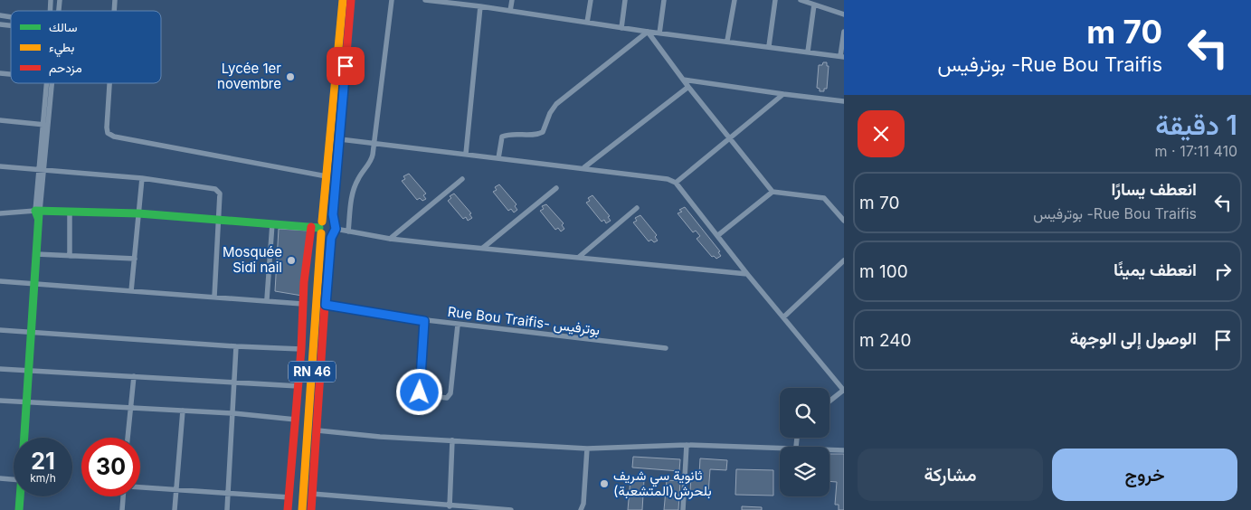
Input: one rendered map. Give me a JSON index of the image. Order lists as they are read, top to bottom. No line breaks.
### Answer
{"streets":{"main road":["RN 46"],"street":["Rue Bou Traifis- بوترفيس"]},"crossings":[["Rue Bou Traifis- بوترفيس","RN 46"]],"places":["Lycée 1er novembre","Mosquée Sidi nail","ثانوية سي شريف بلحرش(المتشعبة)"],"legend":["سالك","بطيء","مزدحم"],"page":{"turn":["70 m","Rue Bou Traifis- بوترفيس"],"heading":["1 دقيقة","410 m · 17:11"],"list":[{"name":"انعطف يسارًا","note":"Rue Bou Traifis- بوترفيس","value":"70 m"},{"name":"انعطف يمينًا","value":"100 m"},{"name":"الوصول إلى الوجهة","value":"240 m"}],"speed":"21 km/h","limit":"30","buttons":["خروج","مشاركة"]}}
